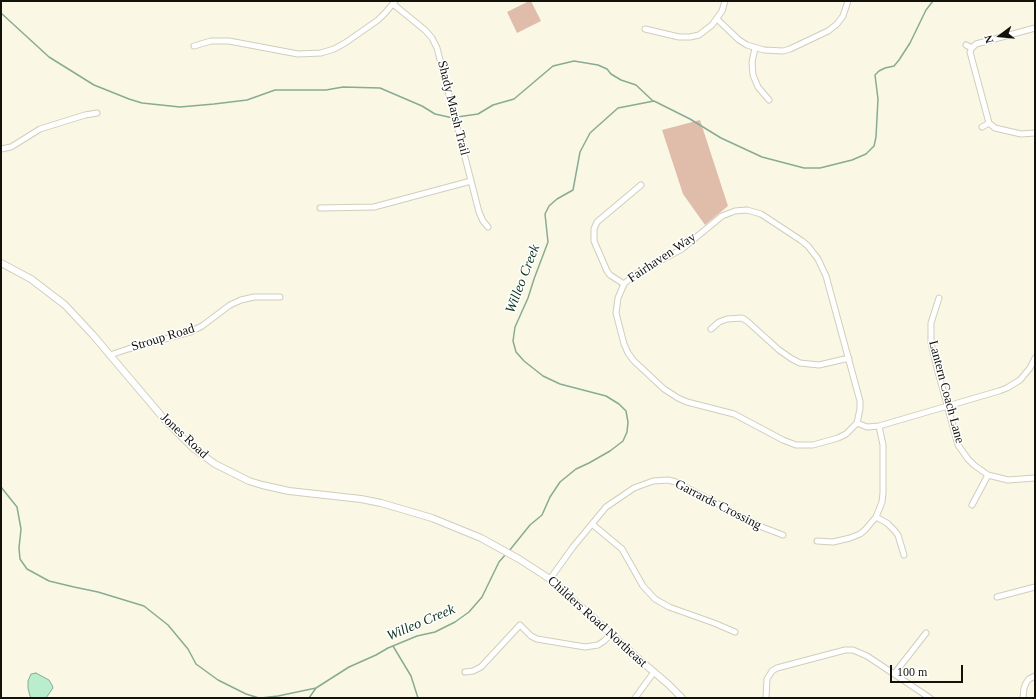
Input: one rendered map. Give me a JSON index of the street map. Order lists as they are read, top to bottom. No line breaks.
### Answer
{"streets":{"street":["Shady Marsh Trail","Fairhaven Way","Stroup Road","Lantern Coach Lane","Jones Road","Garrards Crossing","Childers Road Northeast"]},"crossings":[["Stroup Road","Jones Road"],["Jones Road","Childers Road Northeast"],["Garrards Crossing","Childers Road Northeast"]],"water":["Willeo Creek"],"scale_bar":"100 m","north":"left"}
